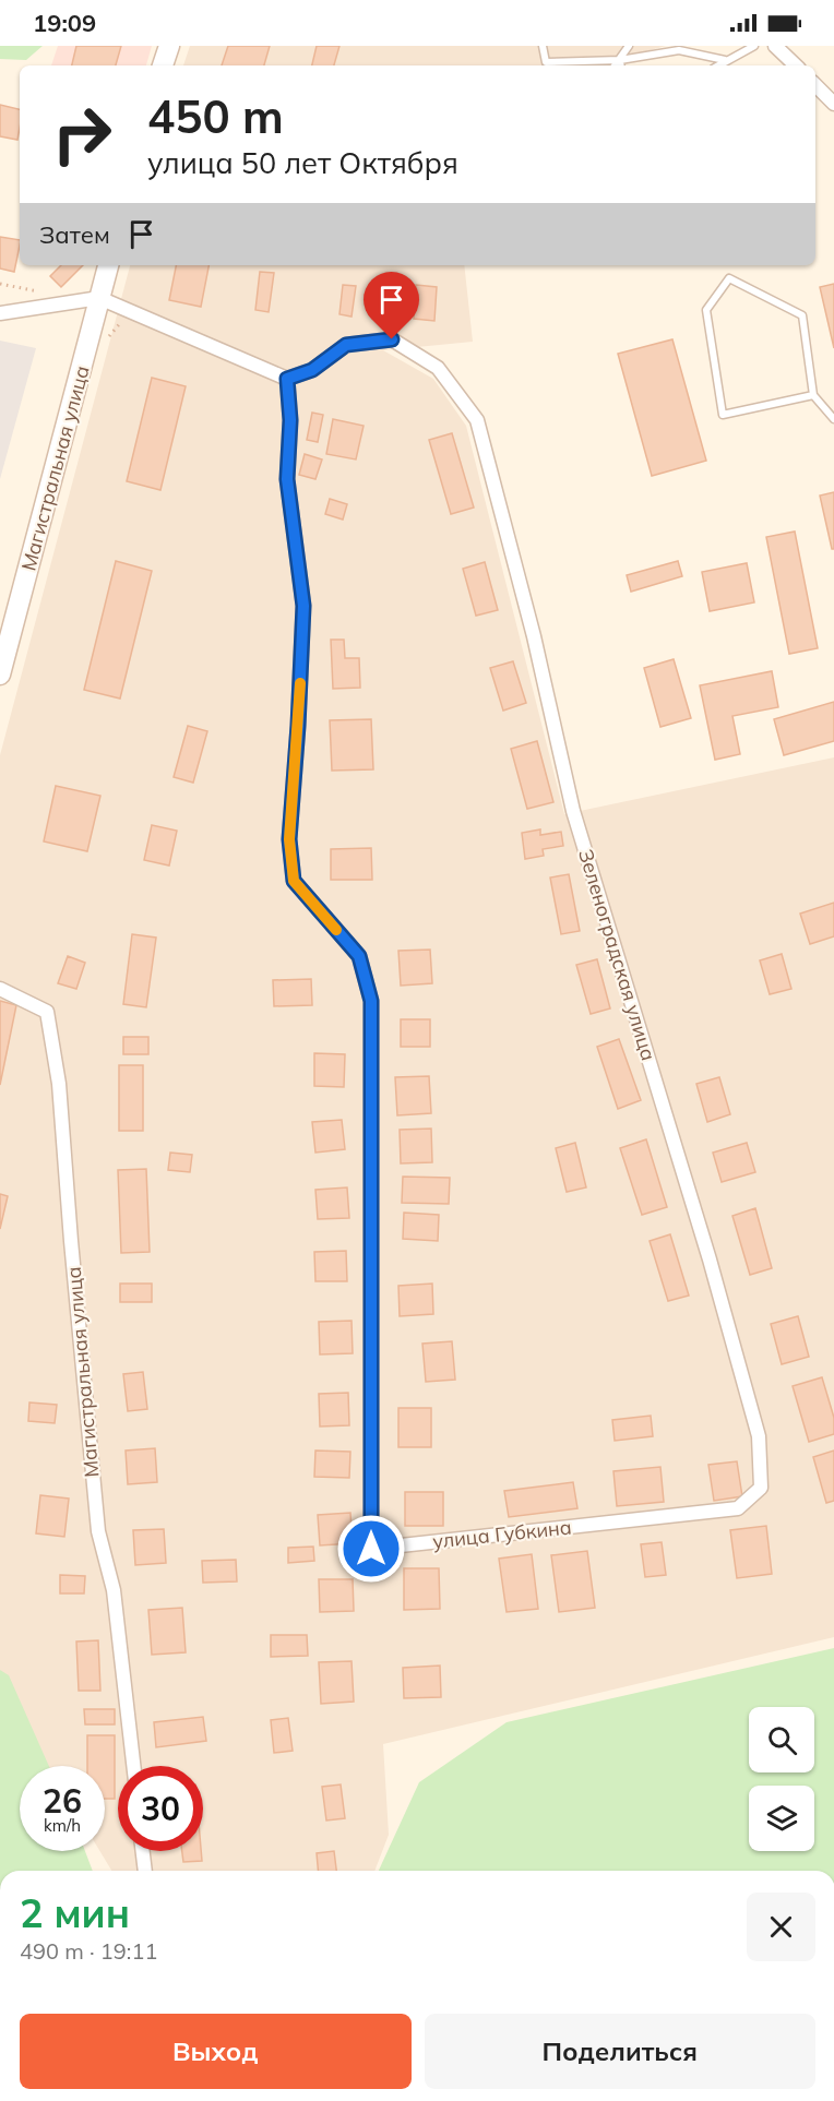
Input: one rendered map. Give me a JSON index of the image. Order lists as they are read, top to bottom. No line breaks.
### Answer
{"streets":{"main road":["Магистральная улица"],"street":["Зеленоградская улица","улица Губкина"]},"crossings":[["Зеленоградская улица","улица Губкина"]],"page":{"status":"19:09","turn":["450 m","улица 50 лет Октября"],"then":"Затем","speed":"26 km/h","limit":"30","heading":["2 мин","490 m · 19:11"],"buttons":["Выход","Поделиться"]}}
